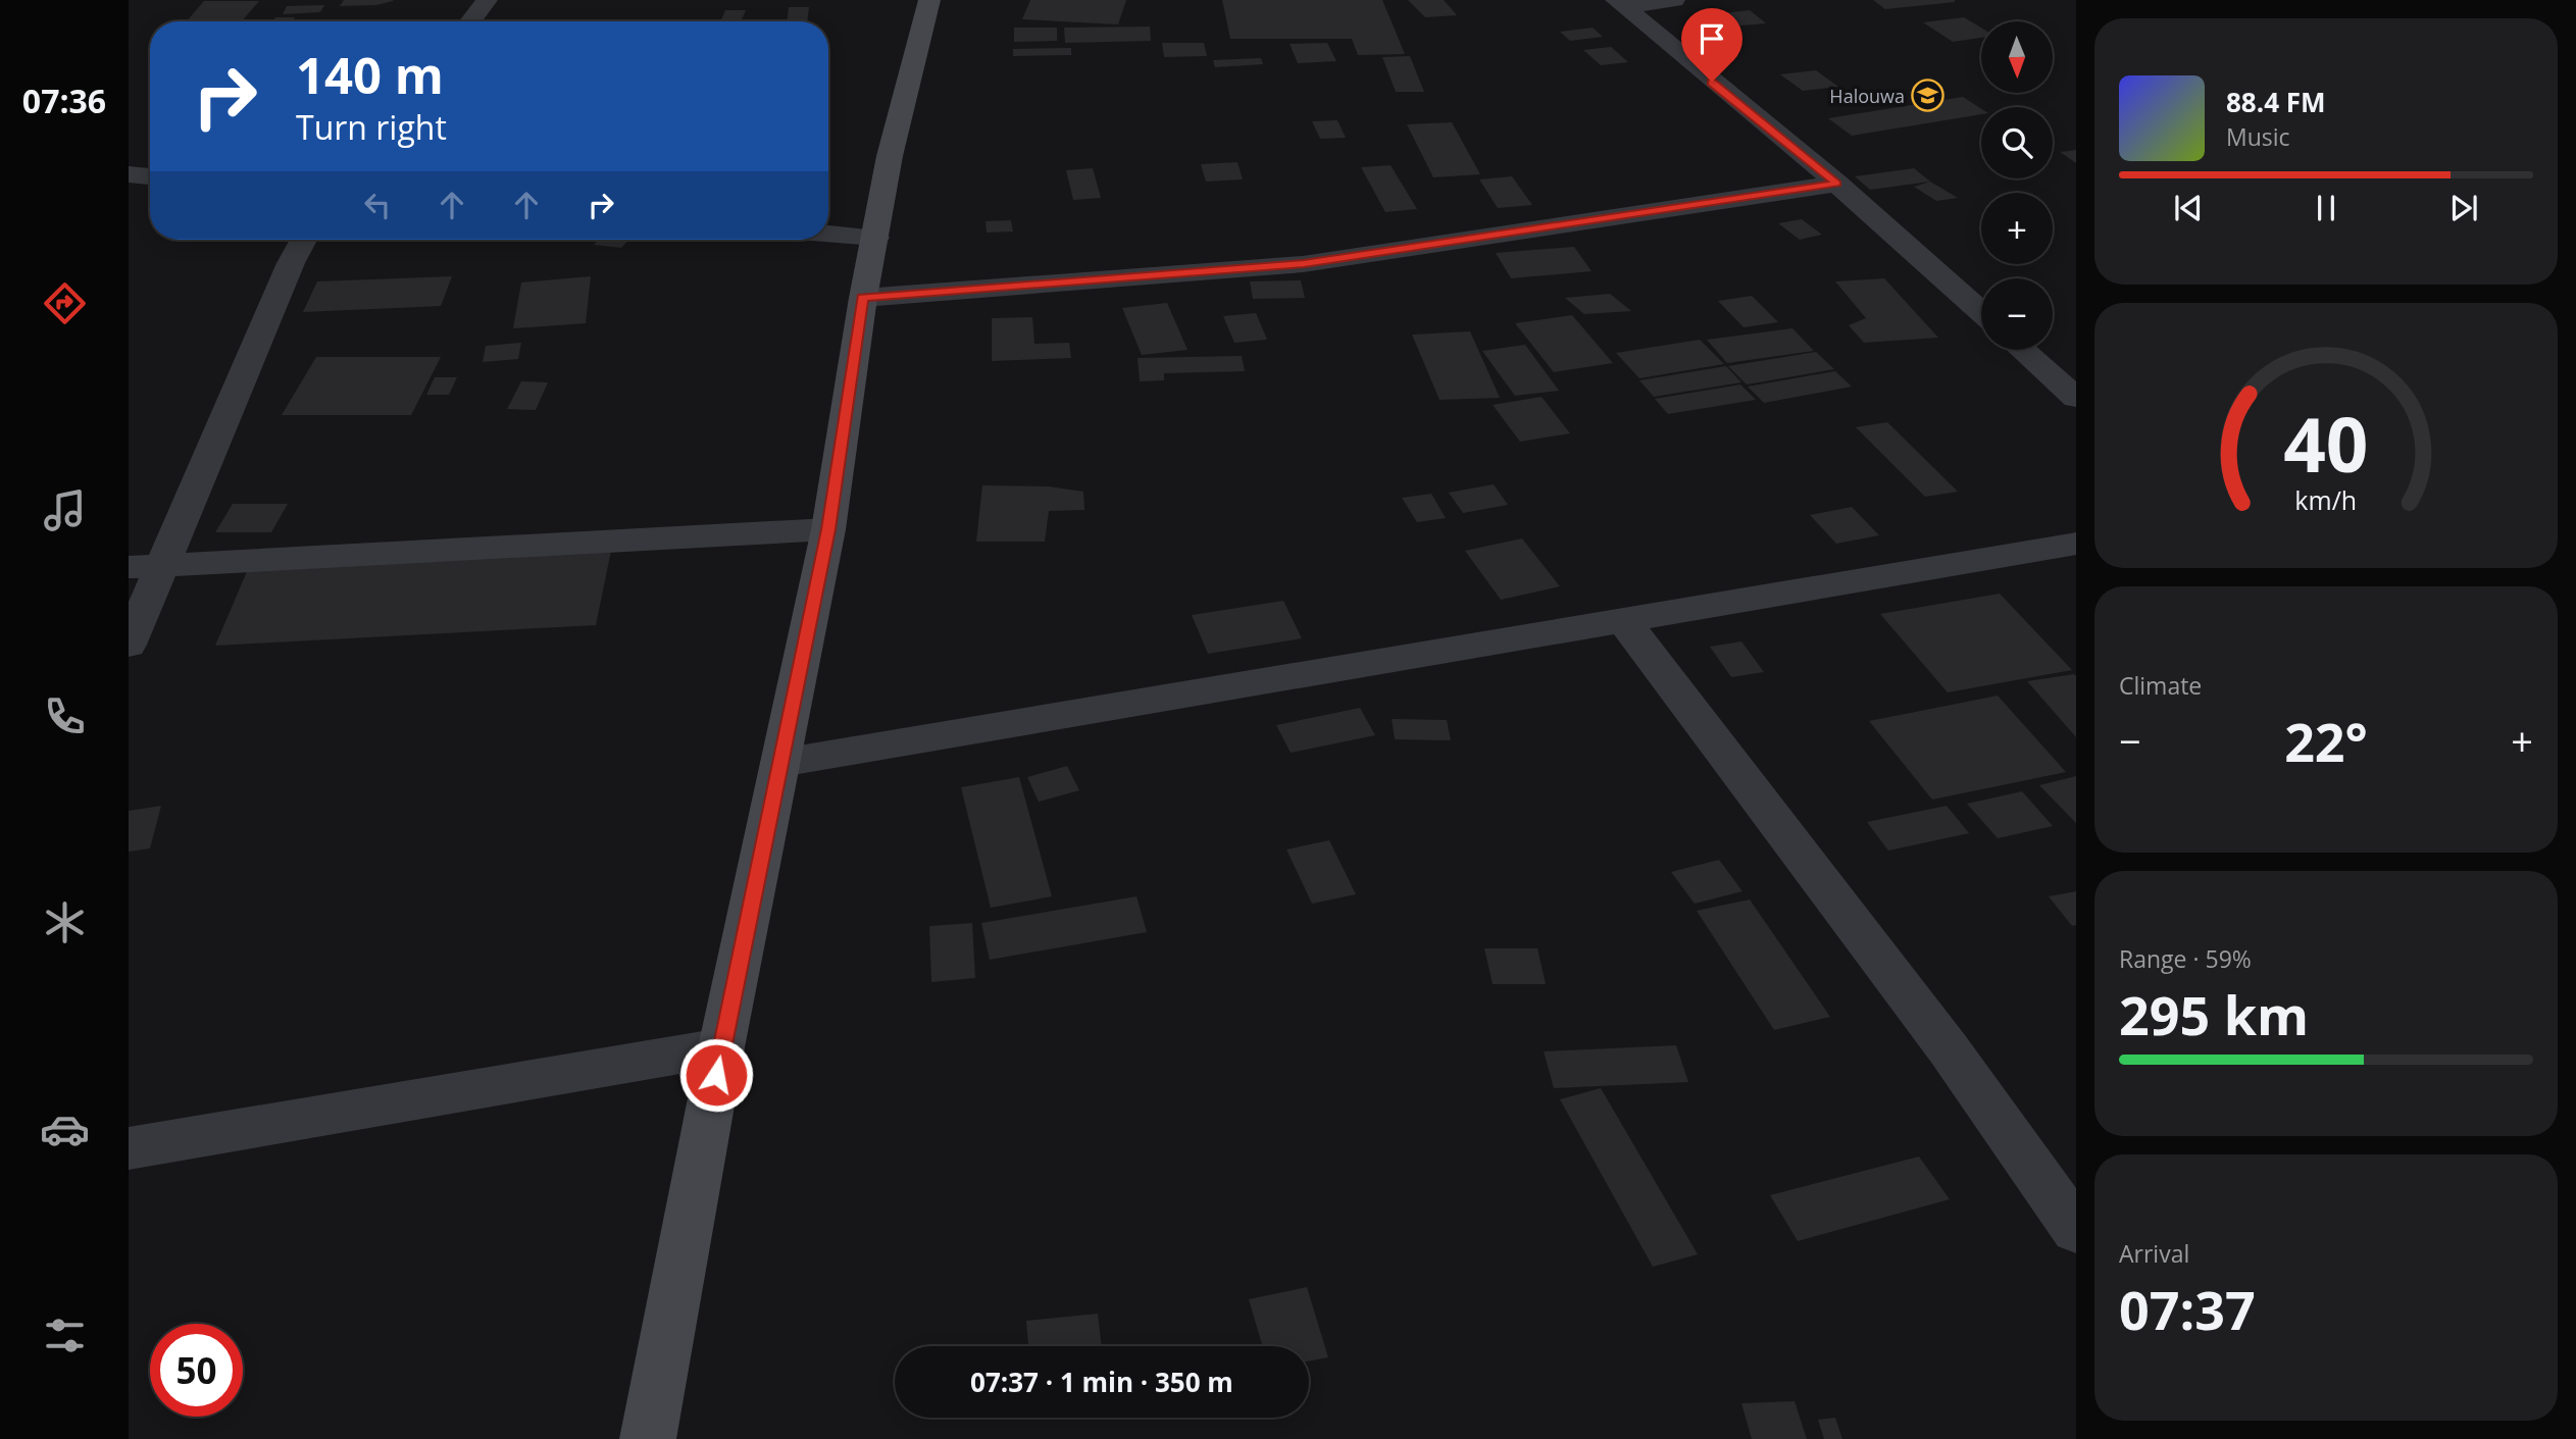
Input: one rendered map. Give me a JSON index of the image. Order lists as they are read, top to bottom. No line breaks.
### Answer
{"places":{"school or university":["Halouwa"]},"north":"bottom","page":{"tabs":"07:36","map_buttons":["+","−"],"turn":["140 m","Turn right"],"song":["88.4 FM","Music"],"tile":["Climate",["Range · 59%","295 km"],["Arrival","07:37"]],"heat":["−","22°","+"],"limit":"50","trip":"07:37 · 1 min · 350 m","gauge":["40","km/h"]}}
